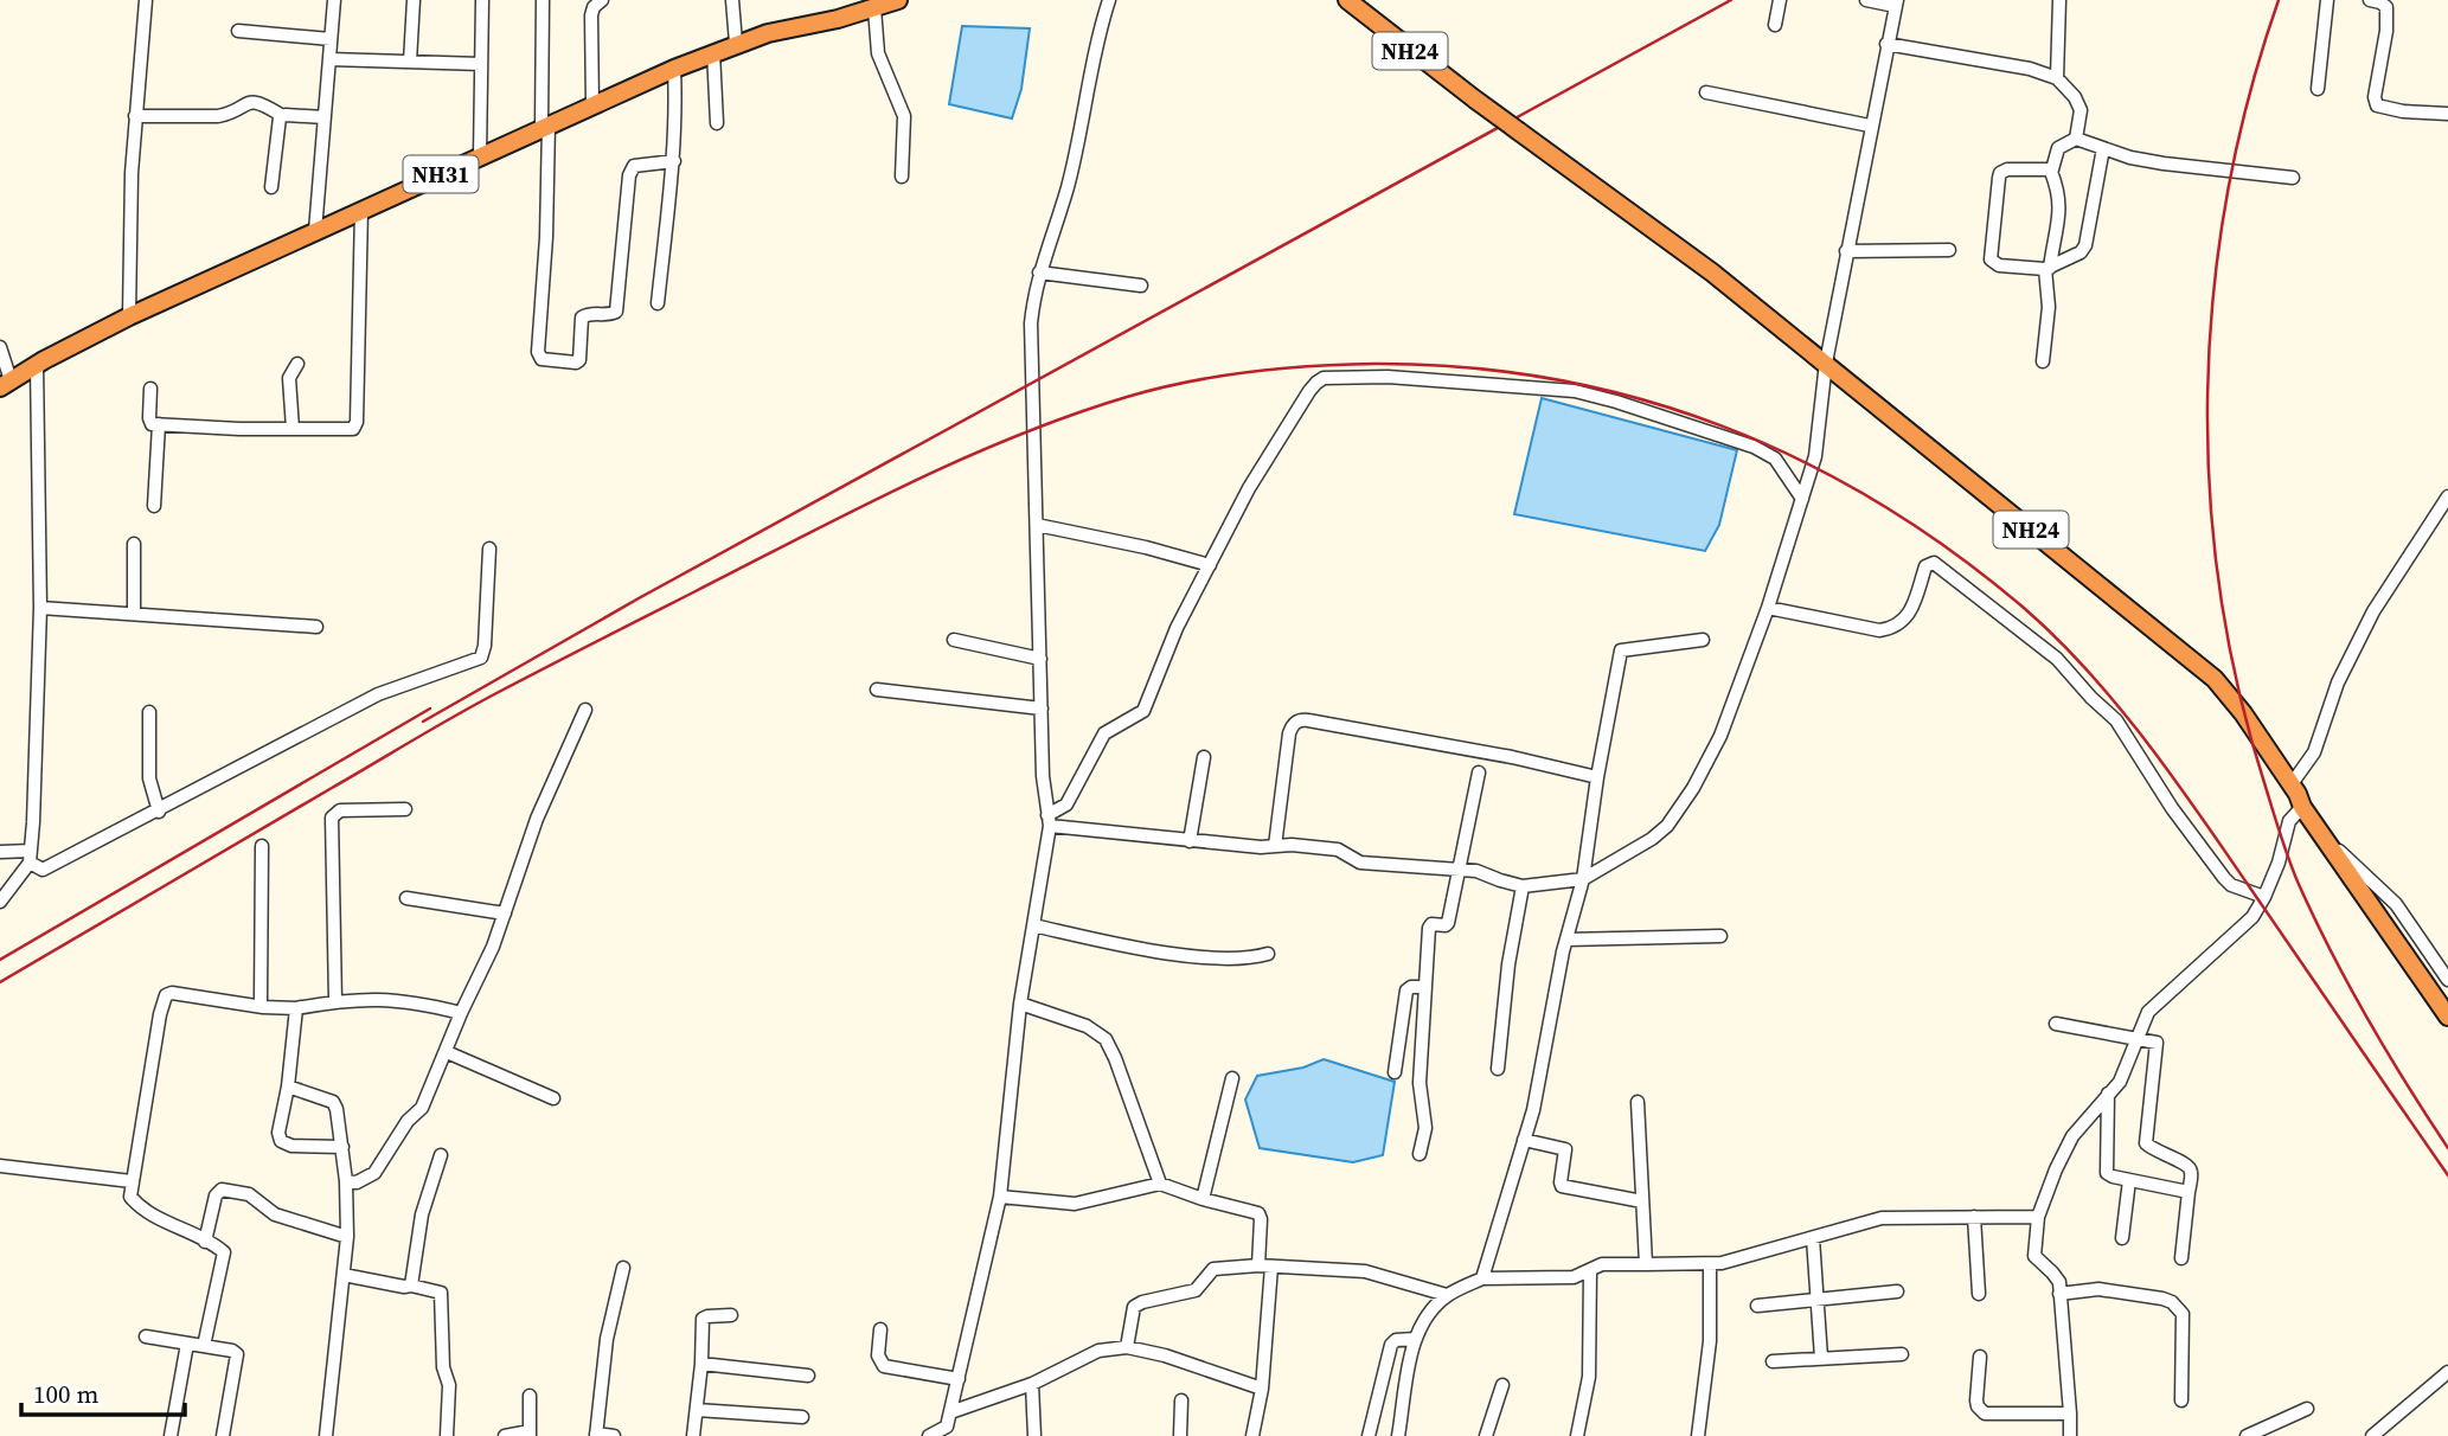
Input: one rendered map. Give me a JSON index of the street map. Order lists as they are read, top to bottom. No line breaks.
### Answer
{"streets":{"highway":["NH24","NH31"]},"scale_bar":"100 m"}
